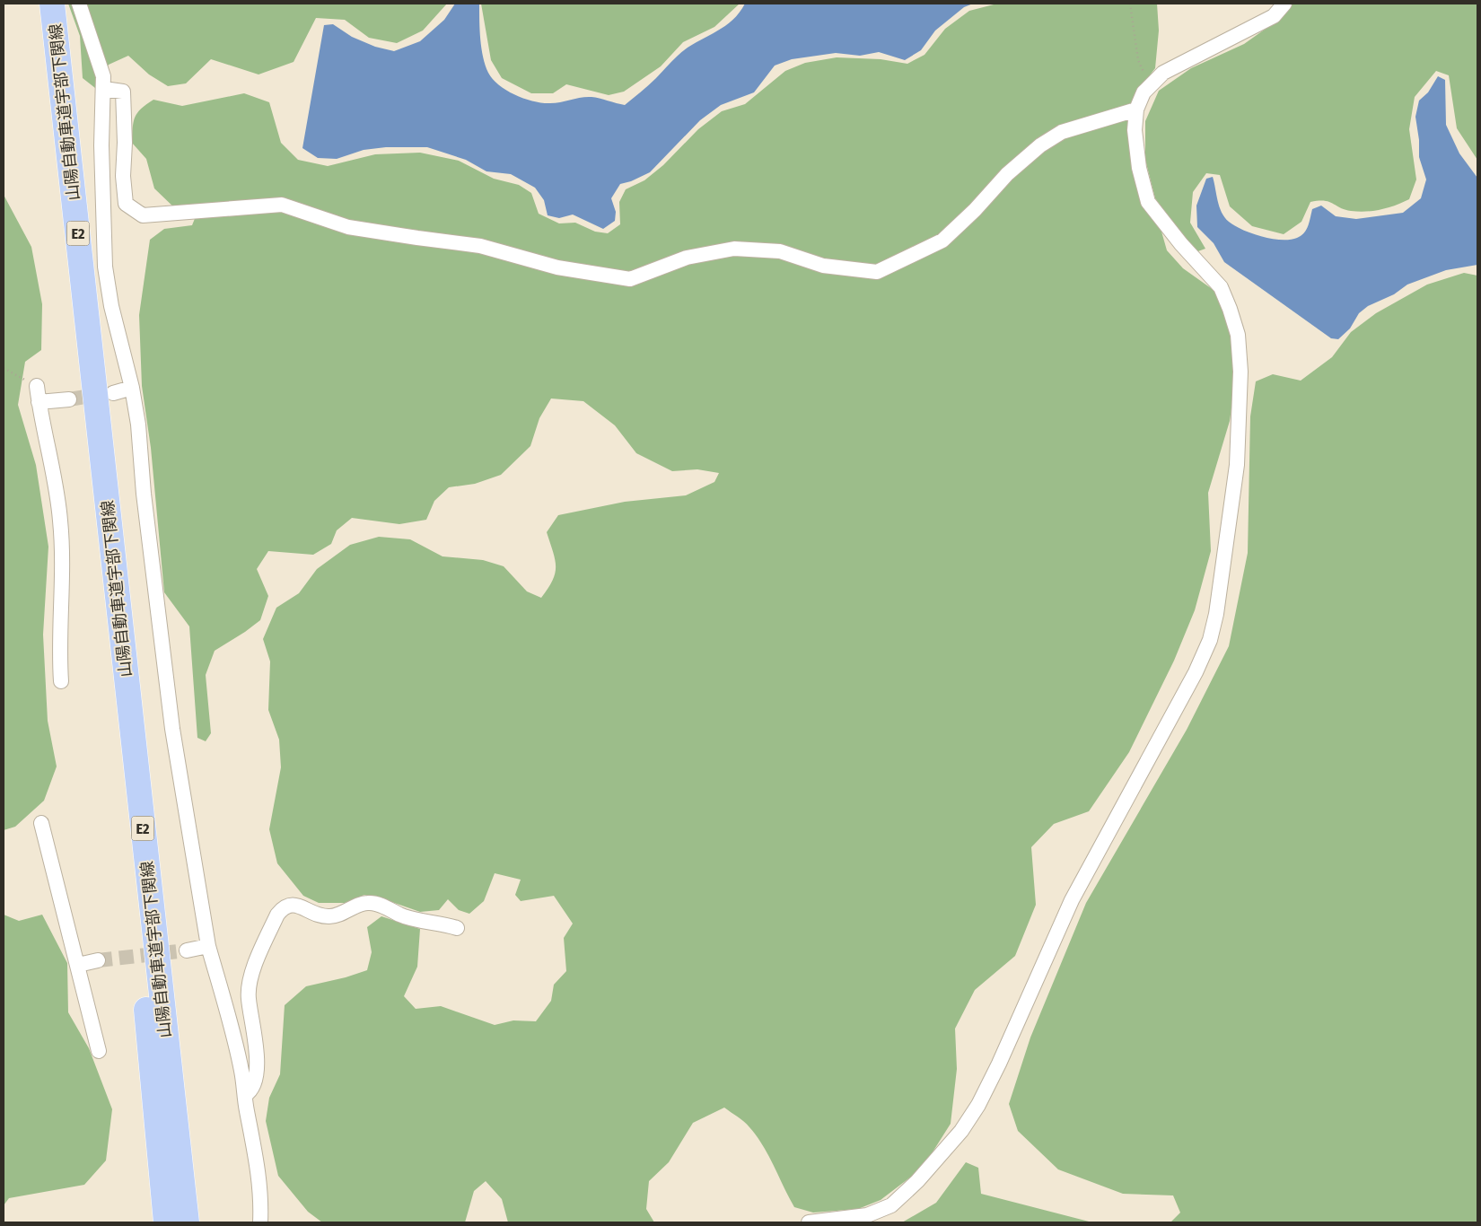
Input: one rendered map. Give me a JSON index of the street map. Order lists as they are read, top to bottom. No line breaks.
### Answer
{"streets":{"highway":["山陽自動車道宇部下関線","E2"]}}
